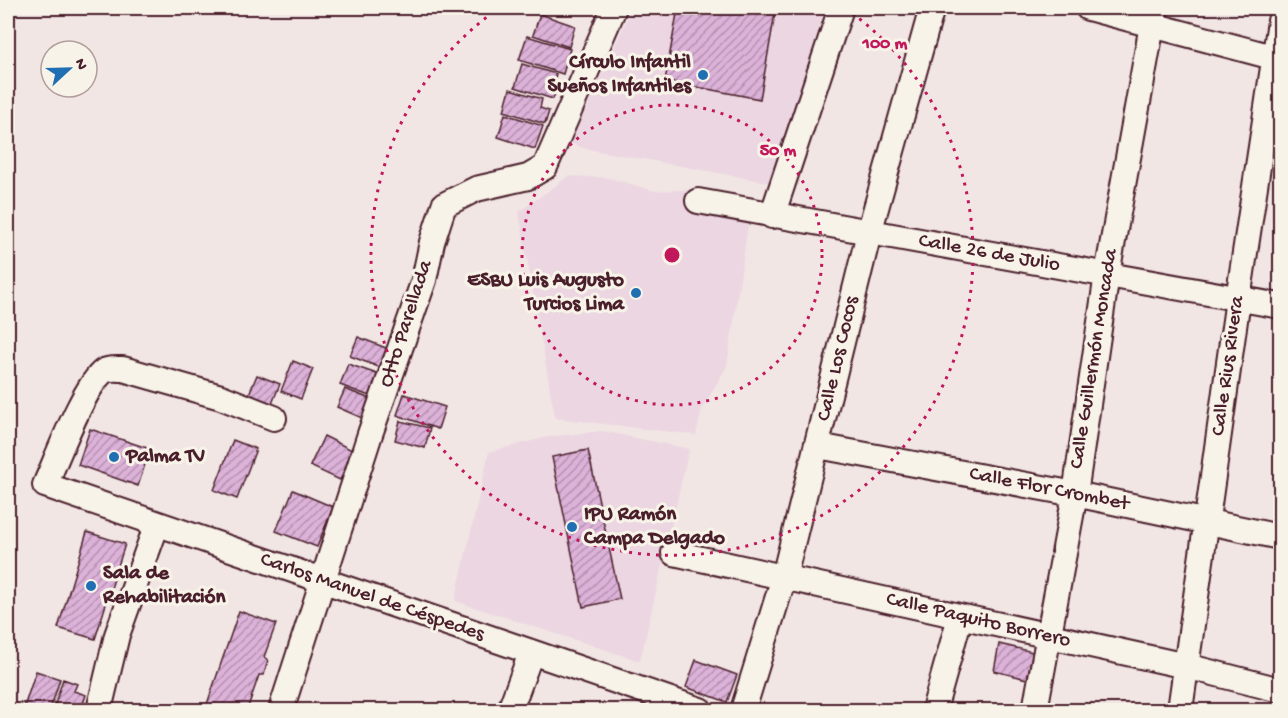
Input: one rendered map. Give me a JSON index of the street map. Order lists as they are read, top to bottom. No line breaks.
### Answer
{"streets":{"street":["Calle 26 de Julio","Otto Parellada","Calle Los Cocos","Calle Guillermón Moncada","Calle Rius Rivera","Calle Flor Crombet","Carlos Manuel de Céspedes","Calle Paquito Borrero"]},"crossings":[["Calle 26 de Julio","Calle Los Cocos"],["Calle 26 de Julio","Calle Guillermón Moncada"],["Calle 26 de Julio","Calle Rius Rivera"],["Otto Parellada","Carlos Manuel de Céspedes"],["Calle Los Cocos","Calle Flor Crombet"],["Calle Los Cocos","Calle Paquito Borrero"],["Calle Guillermón Moncada","Calle Flor Crombet"],["Calle Guillermón Moncada","Calle Paquito Borrero"],["Calle Rius Rivera","Calle Flor Crombet"],["Calle Rius Rivera","Calle Paquito Borrero"]],"places":["Círculo Infantil Sueños Infantiles","ESBU Luis Augusto Turcios Lima","Palma TV","IPU Ramón Campa Delgado","Sala de Rehabilitación"],"north":"right","rings":["100 m","50 m"]}
